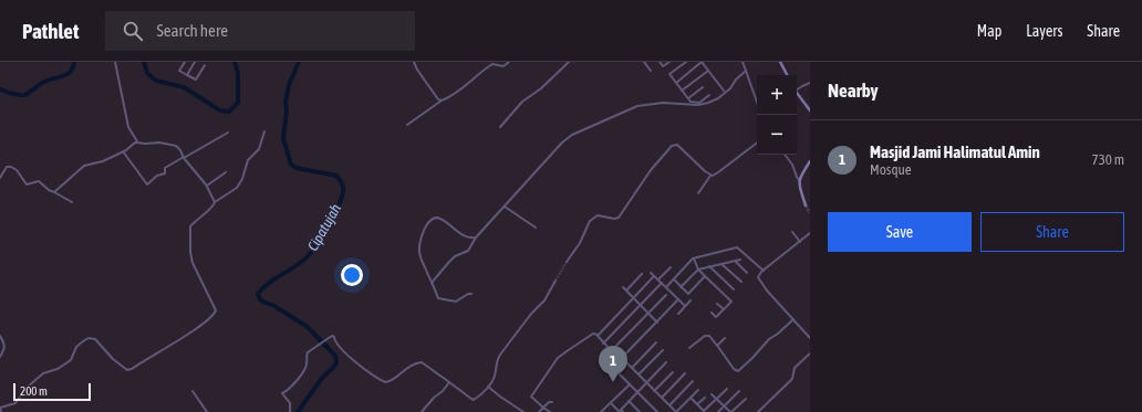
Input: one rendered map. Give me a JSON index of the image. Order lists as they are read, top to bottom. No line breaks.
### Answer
{"water":["Cipatujah"],"scale_bar":"200 m","page":{"header":"Pathlet","search":"Search here","nav":["Map","Layers","Share"],"heading":"Nearby","map_buttons":["+","−"],"list":[{"mark":"1","name":"Masjid Jami Halimatul Amin","note":"Mosque","value":"730 m"}],"buttons":["Save","Share"],"pins":"1","scale":"200 m"}}
